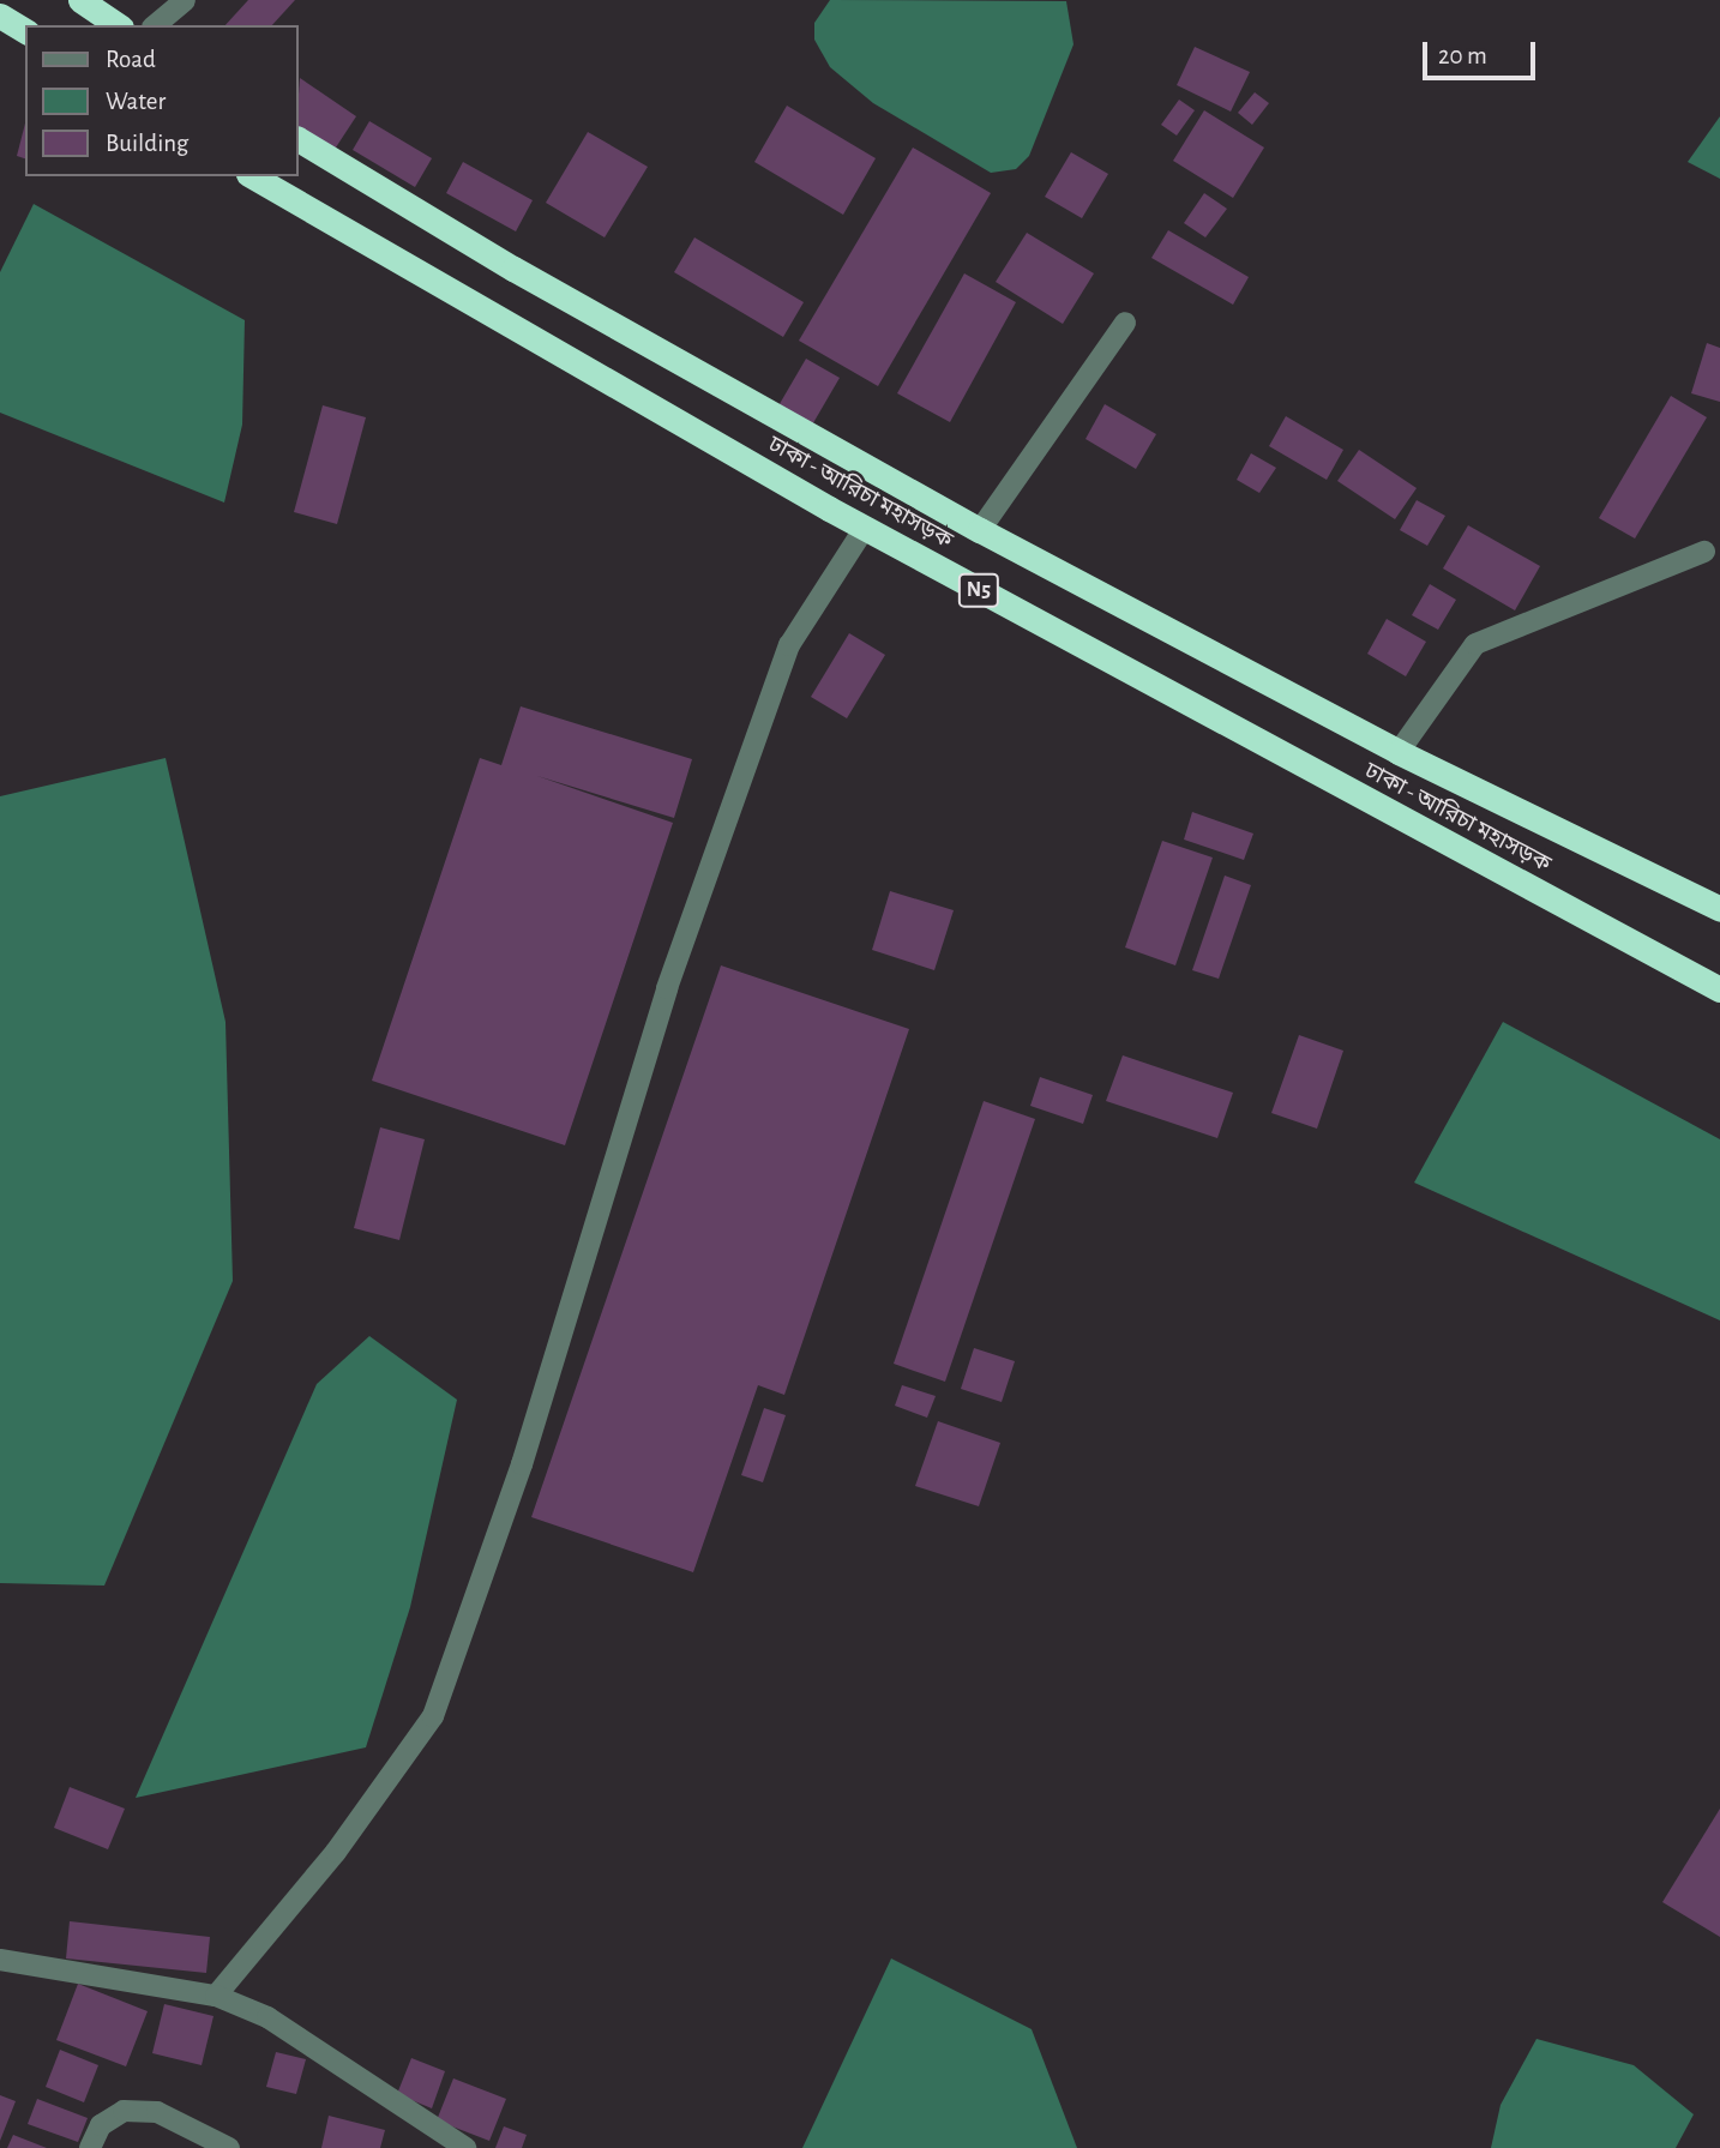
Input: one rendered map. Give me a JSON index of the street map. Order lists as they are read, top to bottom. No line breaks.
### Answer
{"streets":{"highway":["ঢাকা - আরিচা মহাসড়ক","N5"]},"legend":["Road","Water","Building"],"scale_bar":"20 m"}
